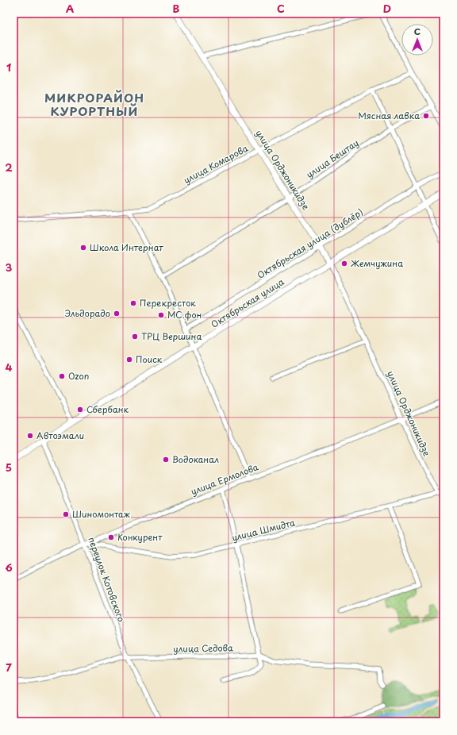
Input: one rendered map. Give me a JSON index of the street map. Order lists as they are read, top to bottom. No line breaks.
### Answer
{"streets":{"main road":["улица Орджоникидзе","Октябрьская улица"],"street":["улица Бештау","улица Комарова","Октябрьская улица (дублёр)","улица Ермолова","улица Шмидта","переулок Котовского","улица Седова"]},"crossings":[["улица Бештау","улица Орджоникидзе"],["улица Комарова","улица Орджоникидзе"],["улица Орджоникидзе","Октябрьская улица (дублёр)"],["улица Орджоникидзе","Октябрьская улица"],["улица Орджоникидзе","улица Ермолова"],["улица Орджоникидзе","улица Шмидта"],["Октябрьская улица","переулок Котовского"],["улица Ермолова","улица Шмидта"],["улица Ермолова","переулок Котовского"],["улица Шмидта","переулок Котовского"],["переулок Котовского","улица Седова"]],"districts":["МИКРОРАЙОН КУРОРТНЫЙ"],"places":["Мясная лавка","Школа Интернат","Жемчужина","Перекресток","Эльдорадо","МС.фон","ТРЦ Вершина","Поиск","Ozon","Сбербанк","Автоэмали","Водоканал","Шиномонтаж","Конкурент"],"north":"top","grid":{"columns":["A","B","C","D"],"rows":["1","2","3","4","5","6","7"]}}
